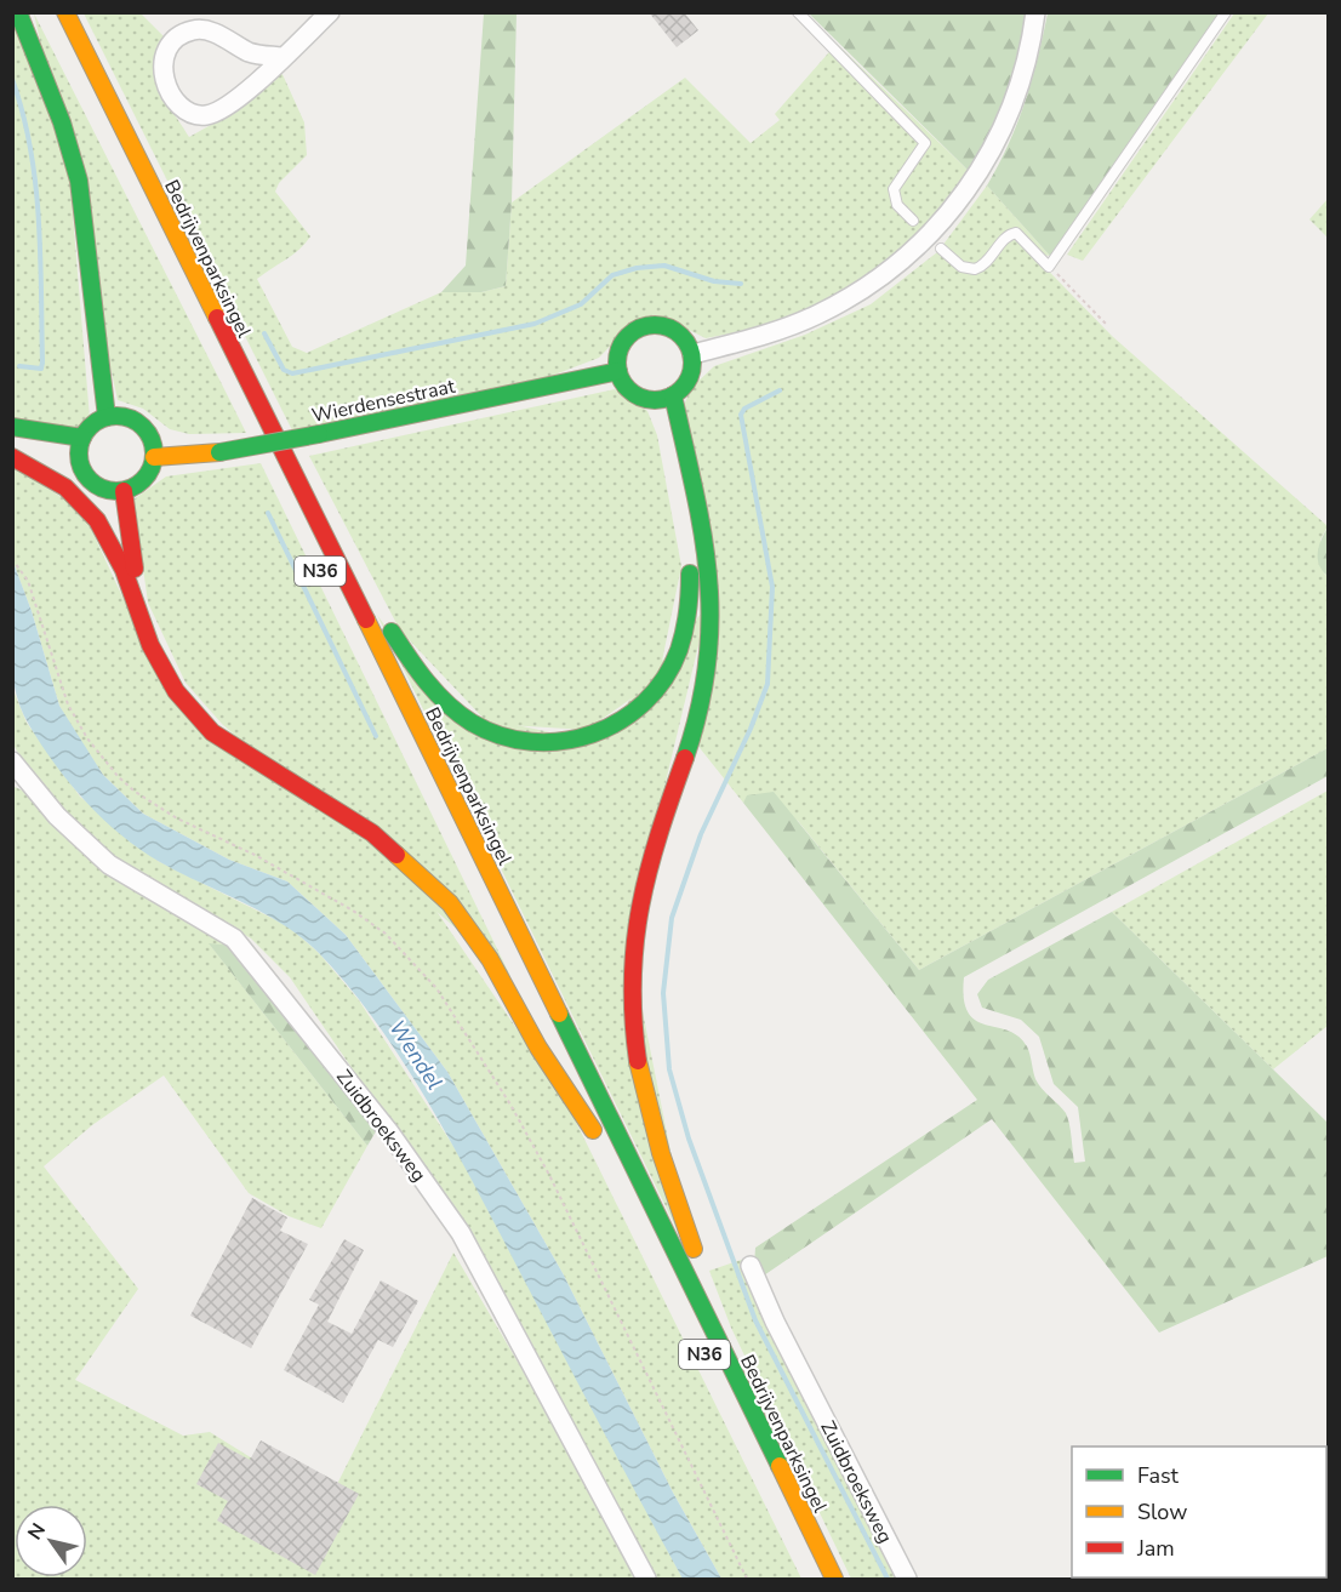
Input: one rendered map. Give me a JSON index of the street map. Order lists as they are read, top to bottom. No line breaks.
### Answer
{"streets":{"main road":["Bedrijvenparksingel","Wierdensestraat","N36"],"street":["Zuidbroeksweg"]},"crossings":[["Bedrijvenparksingel","N36"],["Wierdensestraat","N36"]],"water":["Wendel"],"legend":["Fast","Slow","Jam"],"north":"top left"}
